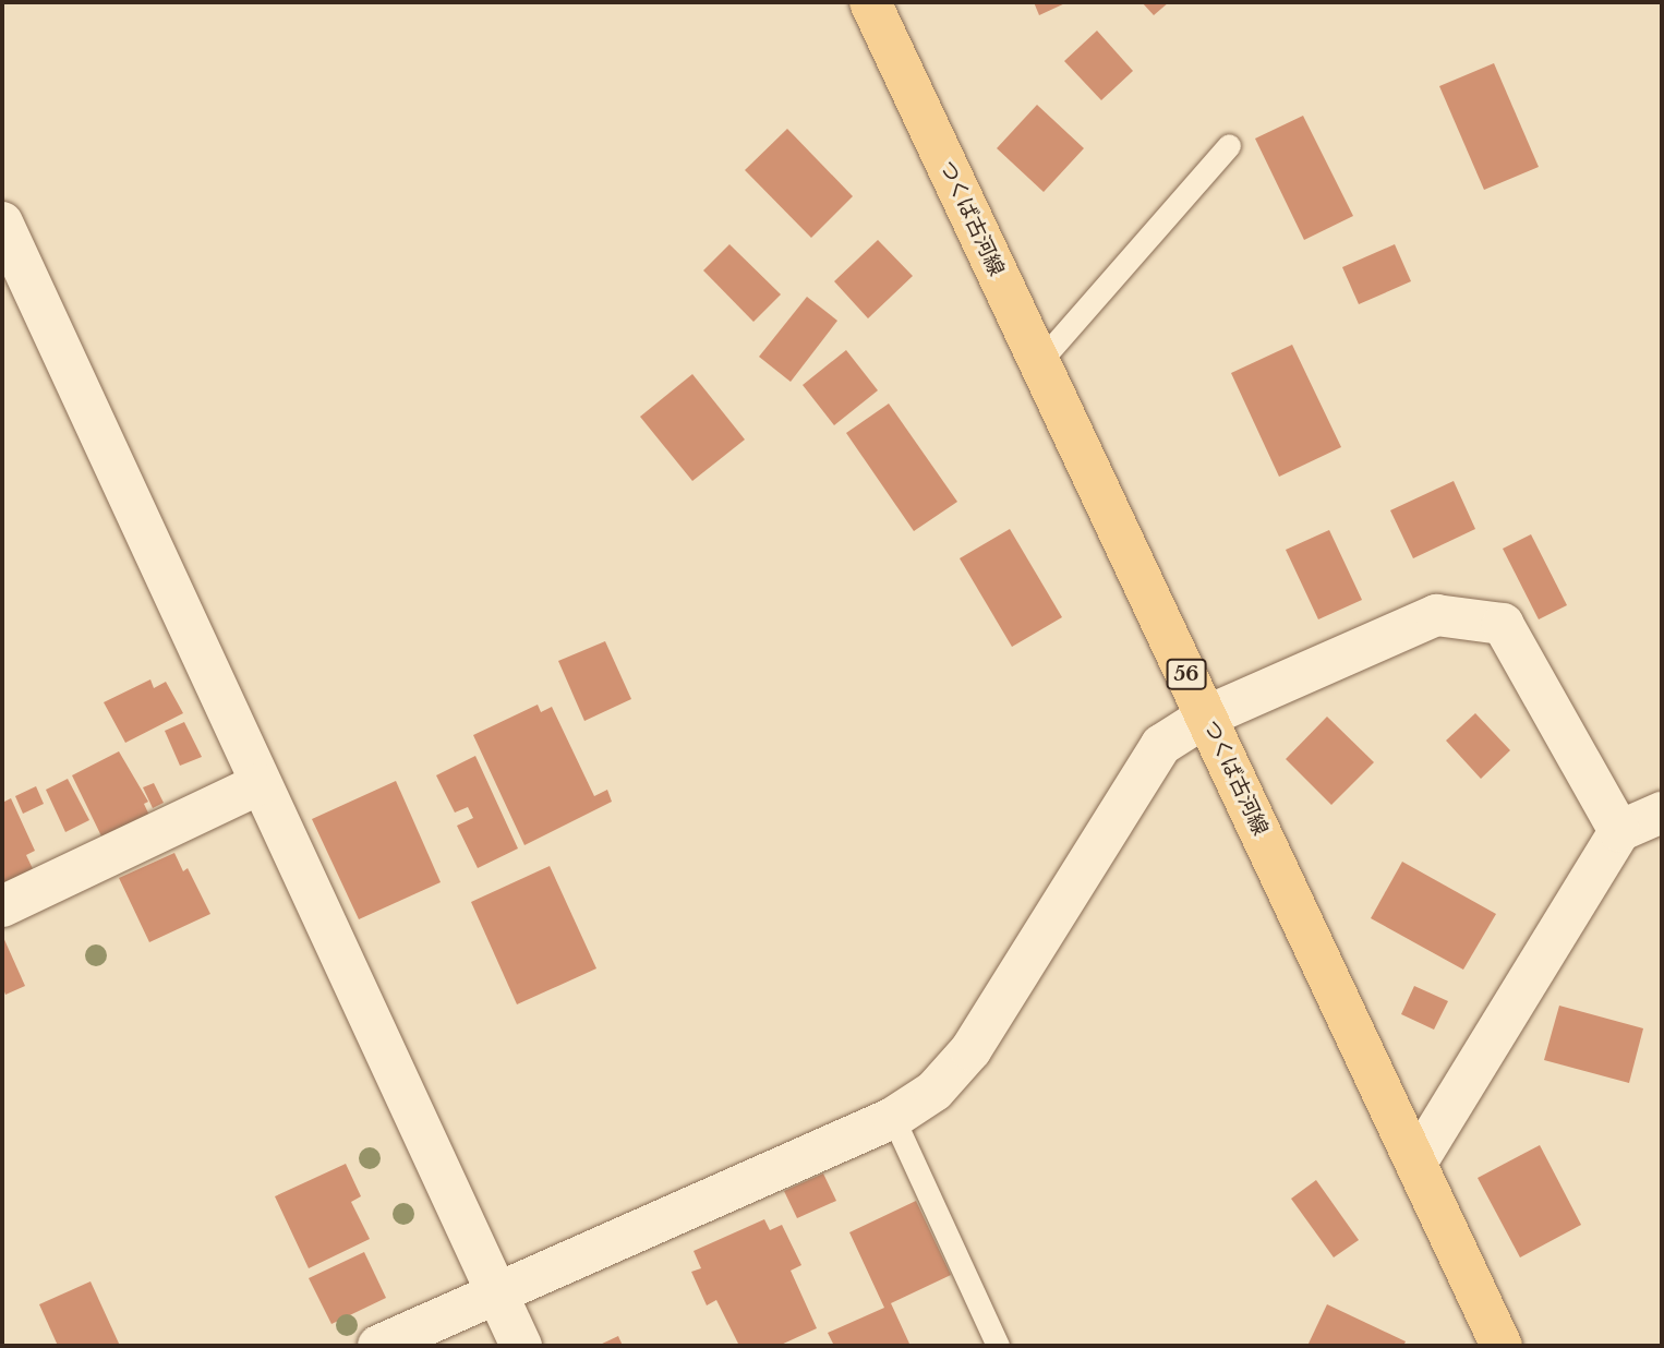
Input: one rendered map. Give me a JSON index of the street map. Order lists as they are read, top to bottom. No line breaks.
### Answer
{"streets":{"main road":["つくば古河線","56"]}}
